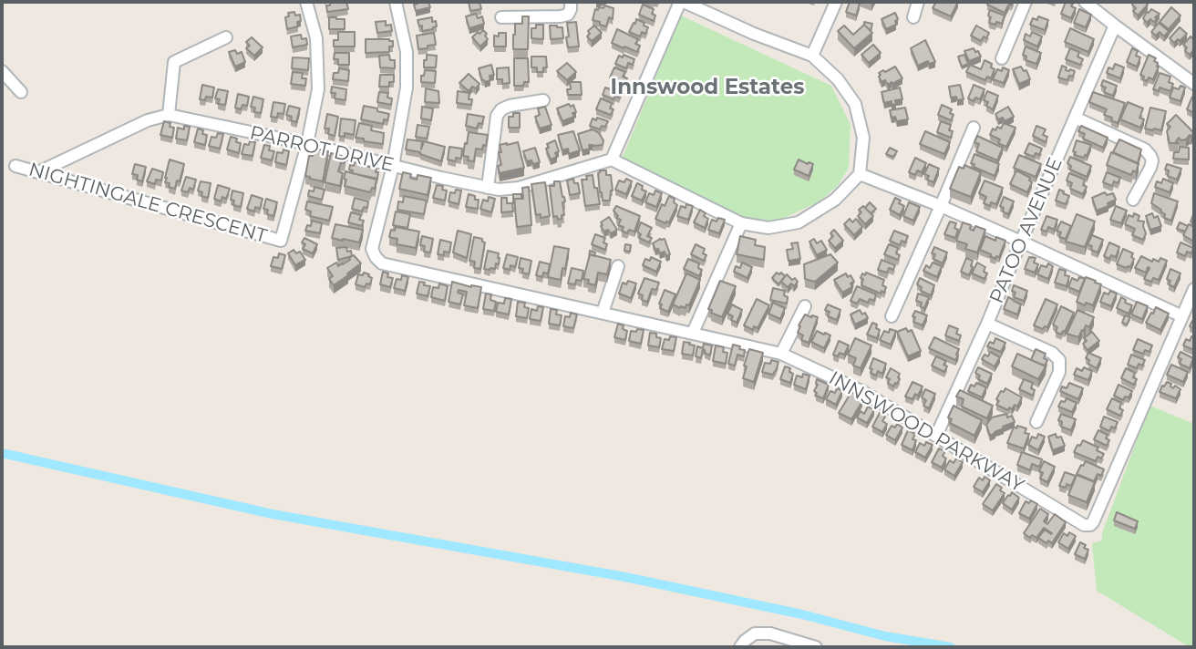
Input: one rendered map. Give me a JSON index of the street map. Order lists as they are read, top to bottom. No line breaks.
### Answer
{"streets":{"street":["PARROT DRIVE","NIGHTINGALE CRESCENT","PATOO AVENUE","INNSWOOD PARKWAY"]},"crossings":[["PARROT DRIVE","NIGHTINGALE CRESCENT"],["PARROT DRIVE","INNSWOOD PARKWAY"],["PATOO AVENUE","INNSWOOD PARKWAY"]],"districts":["Innswood Estates"]}
